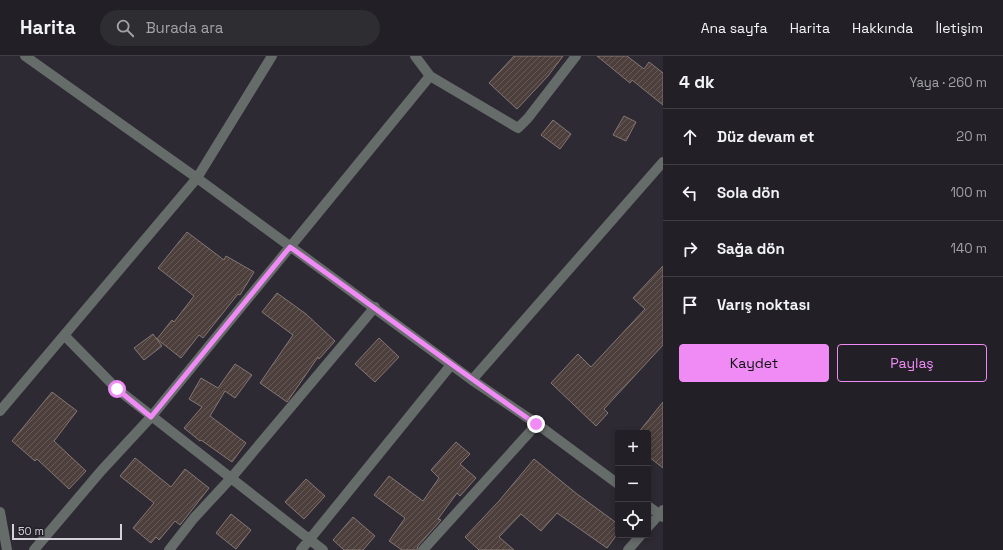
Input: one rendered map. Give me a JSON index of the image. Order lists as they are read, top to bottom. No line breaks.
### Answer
{"scale_bar":"50 m","page":{"header":"Harita","search":"Burada ara","nav":["Ana sayfa","Harita","Hakkında","İletişim"],"heading":["4 dk","Yaya · 260 m"],"list":[["Düz devam et","20 m"],["Sola dön","100 m"],["Sağa dön","140 m"],"Varış noktası"],"buttons":["Kaydet","Paylaş"],"map_buttons":["+","−"],"scale":"50 m"}}
